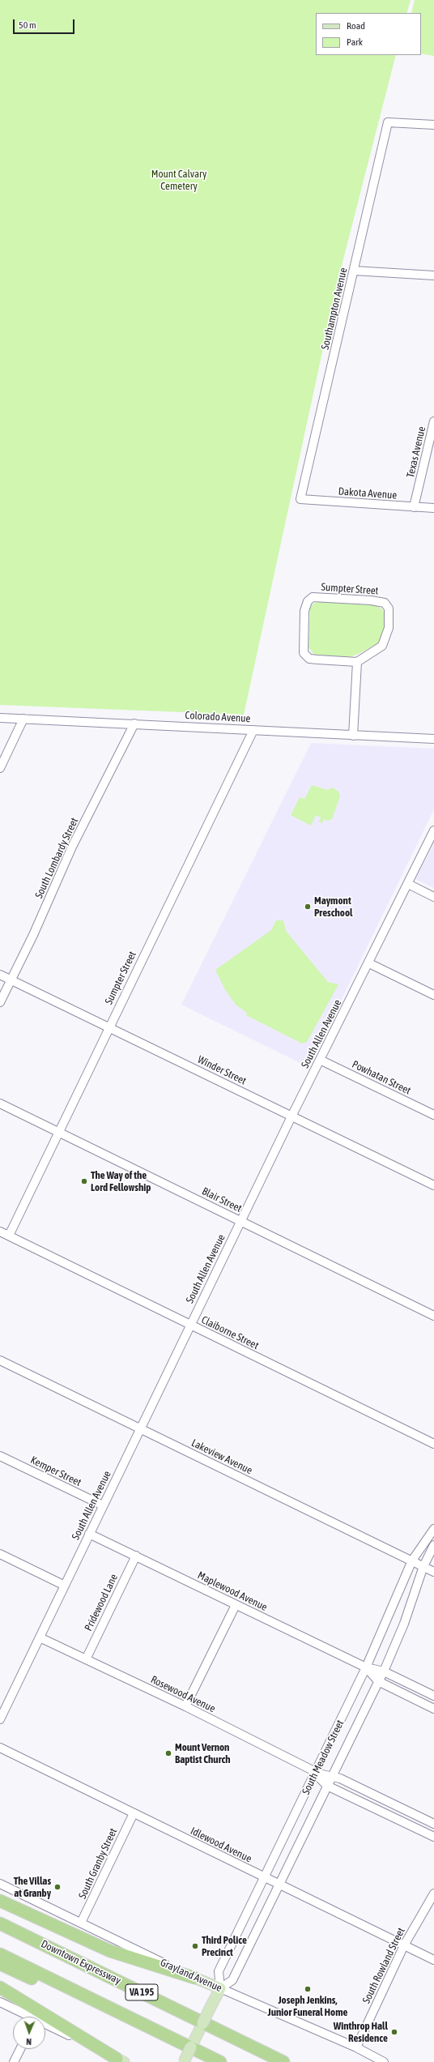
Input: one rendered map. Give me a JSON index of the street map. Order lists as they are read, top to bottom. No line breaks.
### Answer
{"streets":{"highway":["Downtown Expressway","VA 195"],"main road":["South Meadow Street","Grayland Avenue"],"street":["Southampton Avenue","Texas Avenue","Dakota Avenue","Sumpter Street","Colorado Avenue","South Lombardy Street","South Allen Avenue","Winder Street","Powhatan Street","Blair Street","Claiborne Street","Lakeview Avenue","Kemper Street","Maplewood Avenue","Pridewood Lane","Rosewood Avenue","Idlewood Avenue","South Granby Street","South Rowland Street"]},"crossings":[["Southampton Avenue","Dakota Avenue"],["Texas Avenue","Dakota Avenue"],["Sumpter Street","Colorado Avenue"],["Sumpter Street","Winder Street"],["Sumpter Street","Blair Street"],["Sumpter Street","Claiborne Street"],["Colorado Avenue","South Lombardy Street"],["South Lombardy Street","Winder Street"],["South Allen Avenue","Winder Street"],["South Allen Avenue","Powhatan Street"],["South Allen Avenue","Blair Street"],["South Allen Avenue","Claiborne Street"],["South Allen Avenue","Lakeview Avenue"],["South Allen Avenue","Kemper Street"],["South Allen Avenue","Maplewood Avenue"],["South Allen Avenue","Rosewood Avenue"],["Lakeview Avenue","South Meadow Street"],["Maplewood Avenue","Pridewood Lane"],["Maplewood Avenue","South Meadow Street"],["Pridewood Lane","Rosewood Avenue"],["Rosewood Avenue","South Meadow Street"],["South Meadow Street","Idlewood Avenue"],["South Meadow Street","Grayland Avenue"],["Idlewood Avenue","South Granby Street"],["Idlewood Avenue","South Rowland Street"],["South Granby Street","Grayland Avenue"],["South Rowland Street","Grayland Avenue"]],"parks":["Mount Calvary Cemetery"],"places":["Maymont Preschool","The Way of the Lord Fellowship","Mount Vernon Baptist Church","The Villas at Granby","Third Police Precinct","Joseph Jenkins, Junior Funeral Home","Winthrop Hall Residence"],"legend":["Road","Park"],"scale_bar":"50 m","north":"bottom"}
